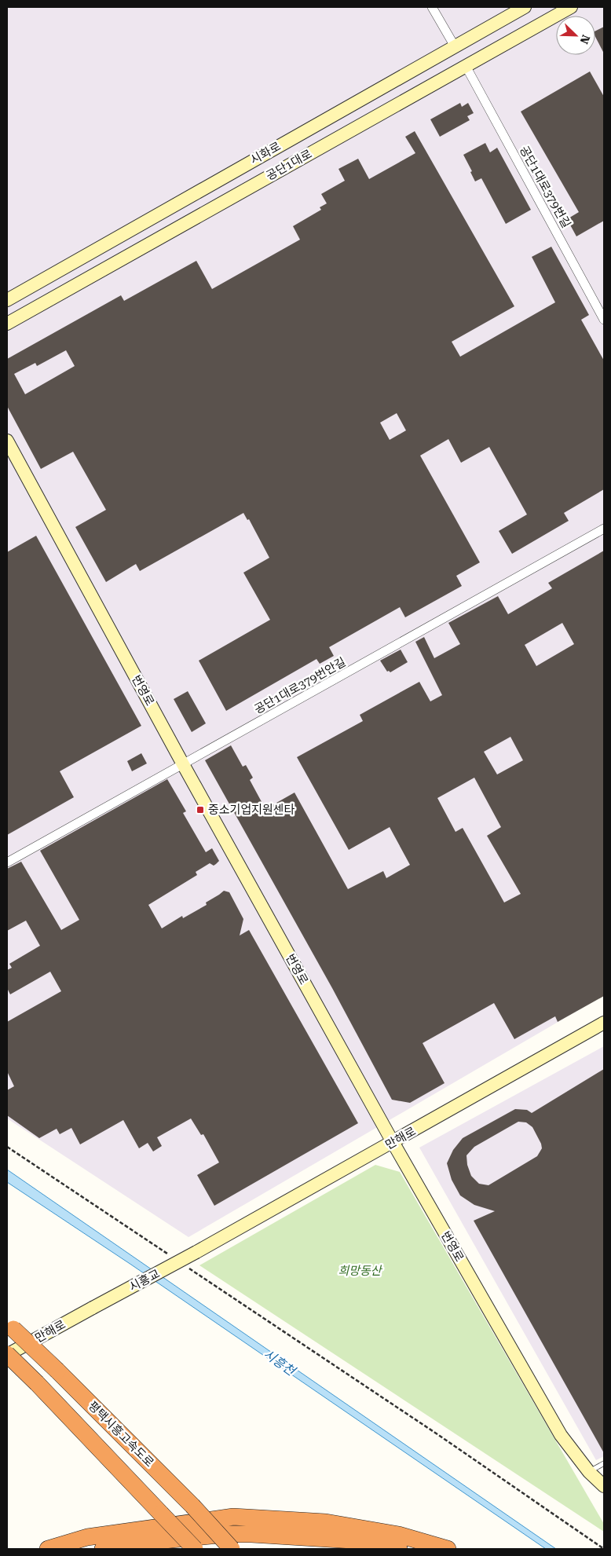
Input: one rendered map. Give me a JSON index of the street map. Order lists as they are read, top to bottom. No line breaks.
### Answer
{"streets":{"highway":["평택시흥고속도로"],"street":["시화로","공단1대로","공단1대로379번길","공단1대로379번안길","번영로","만해로","시흥교"]},"crossings":[["공단1대로","공단1대로379번길"],["공단1대로379번안길","번영로"],["번영로","만해로"],["만해로","시흥교"],["만해로","평택시흥고속도로"]],"water":["시흥천"],"parks":["희망동산"],"places":{"transit":["중소기업지원센타"]},"north":"bottom right"}
